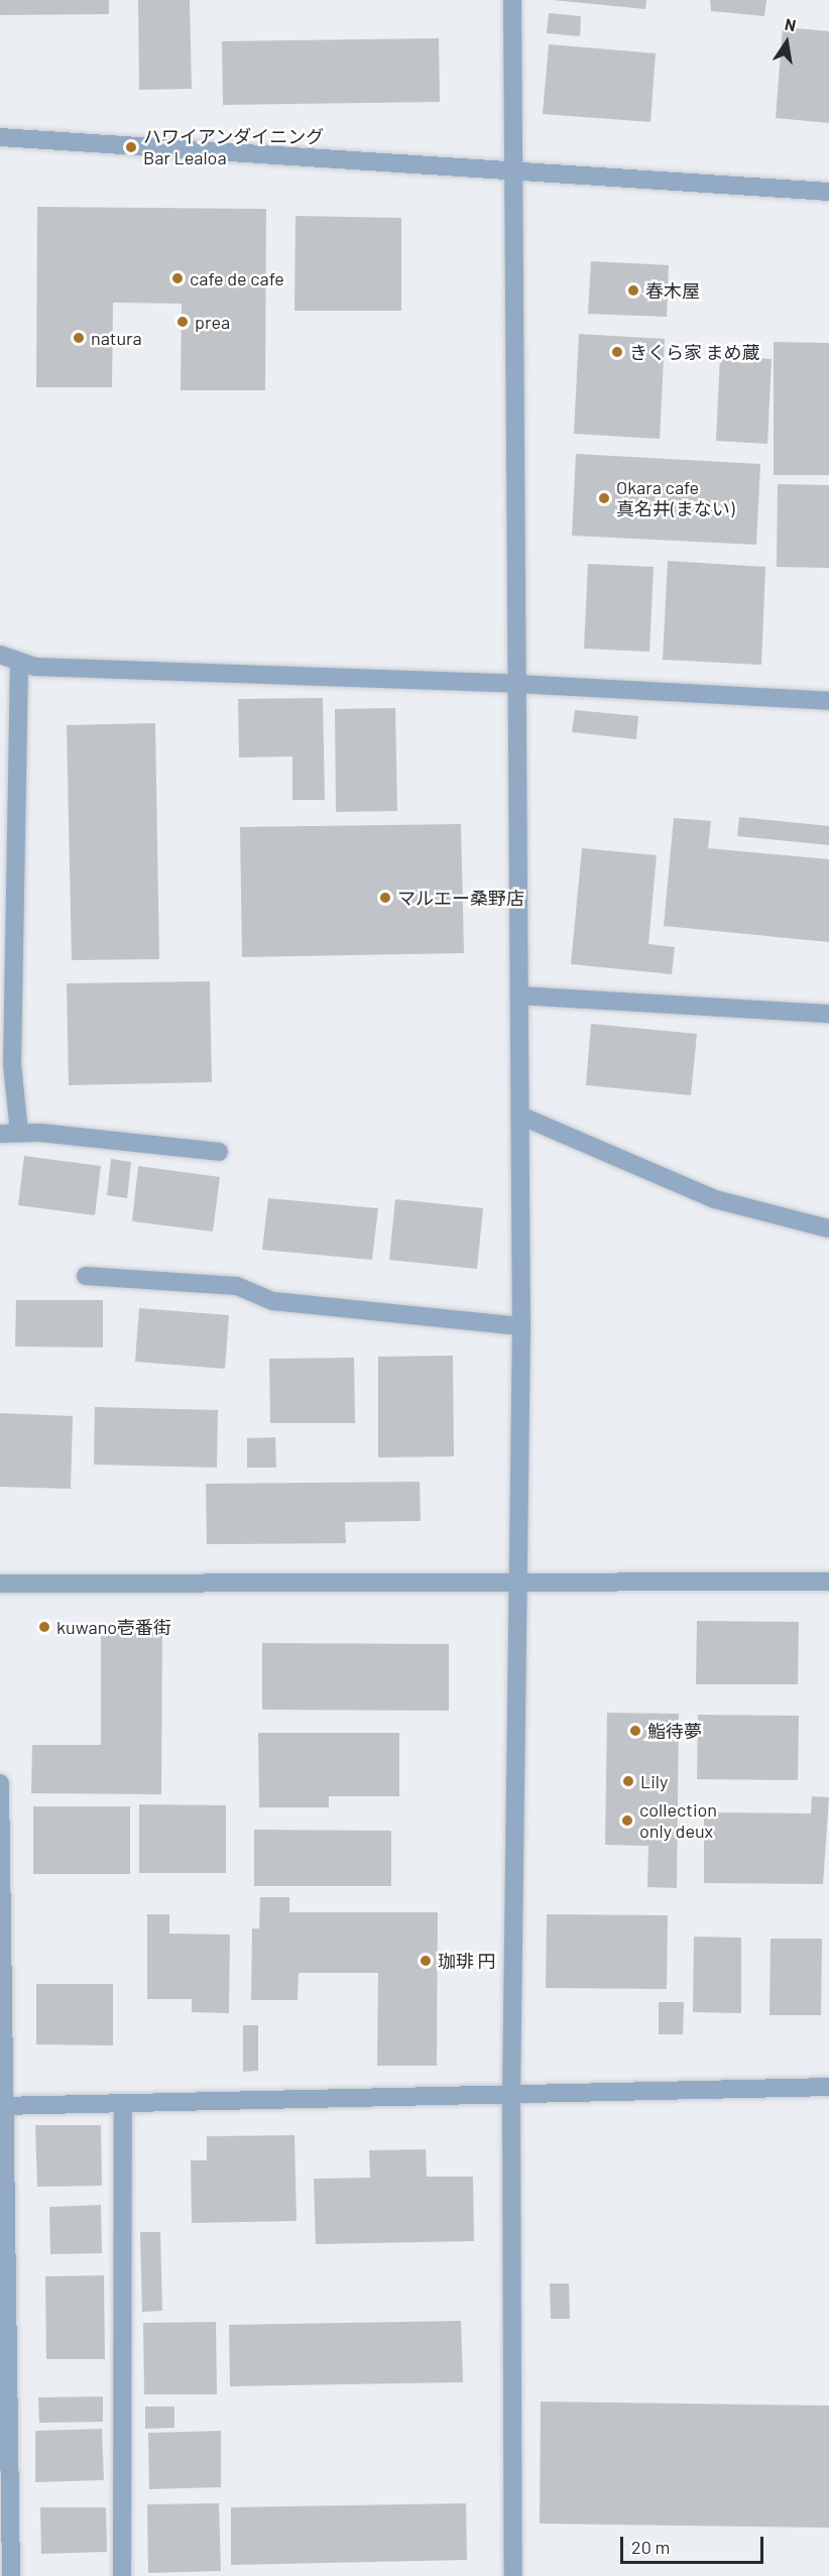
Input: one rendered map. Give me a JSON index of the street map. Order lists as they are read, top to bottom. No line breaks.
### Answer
{"places":["ハワイアンダイニング Bar Lealoa","cafe de cafe","春木屋","prea","natura","きくら家 まめ蔵","Okara cafe 真名井(まない)","マルエー桑野店","kuwano壱番街","鮨待夢","Lily","collection only deux","珈琲 円"],"scale_bar":"20 m","north":"top"}
